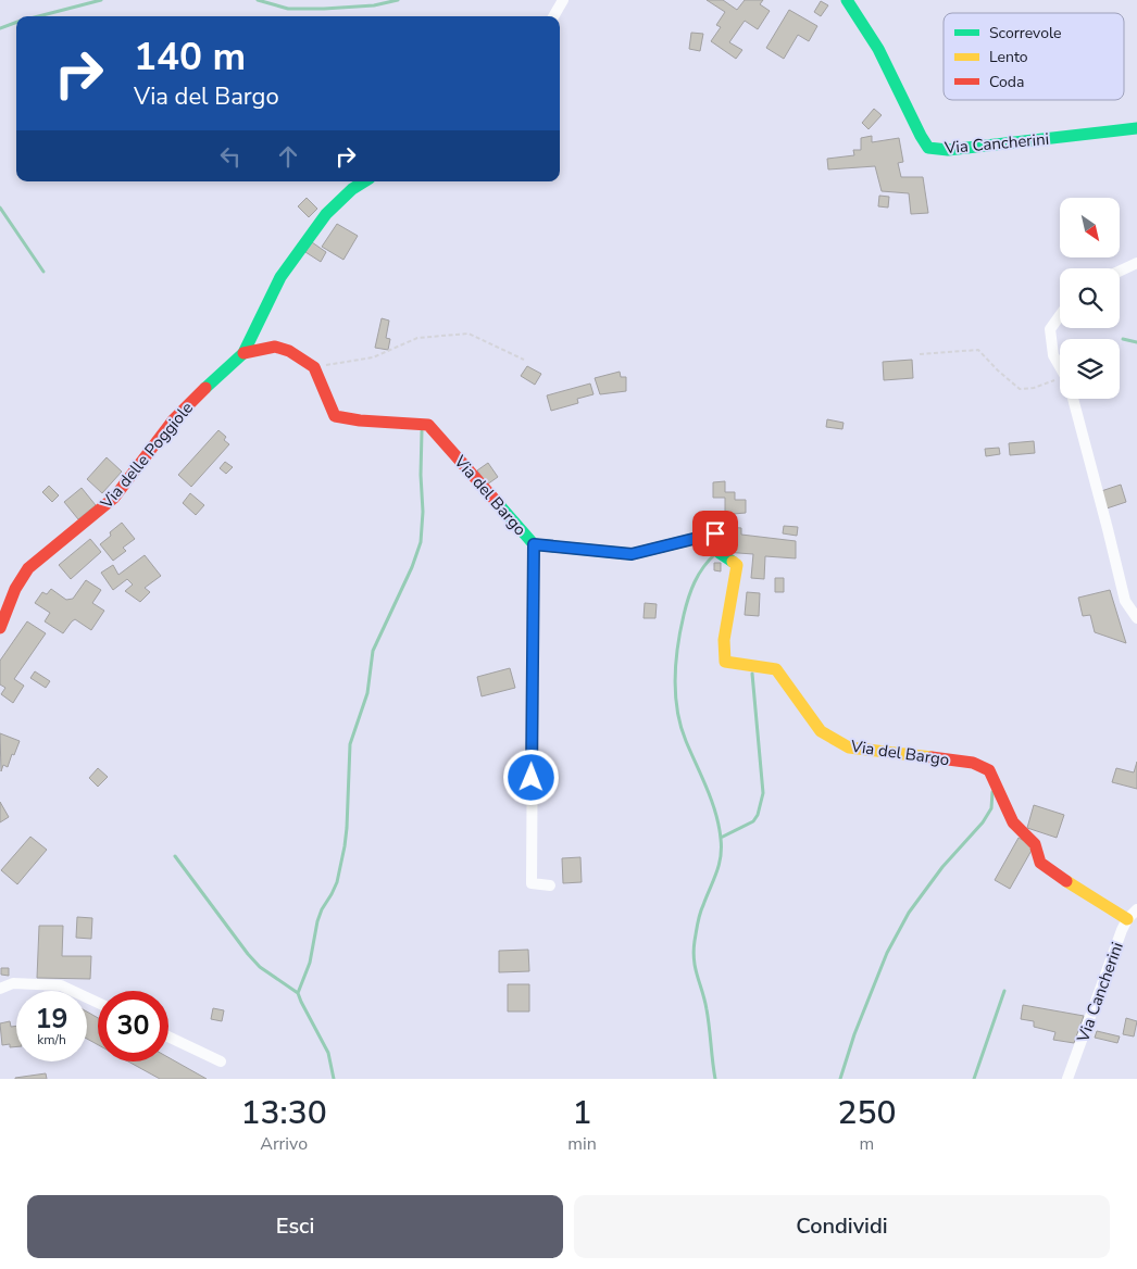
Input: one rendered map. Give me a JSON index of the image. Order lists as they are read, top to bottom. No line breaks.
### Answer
{"streets":{"street":["Via Cancherini","Via delle Poggiole","Via del Bargo"]},"crossings":[["Via Cancherini","Via del Bargo"]],"legend":["Scorrevole","Lento","Coda"],"north":"bottom right","page":{"turn":["140 m","Via del Bargo"],"speed":"19 km/h","limit":"30","eta":["13:30","Arrivo","1","min","250","m"],"buttons":["Esci","Condividi"]}}
